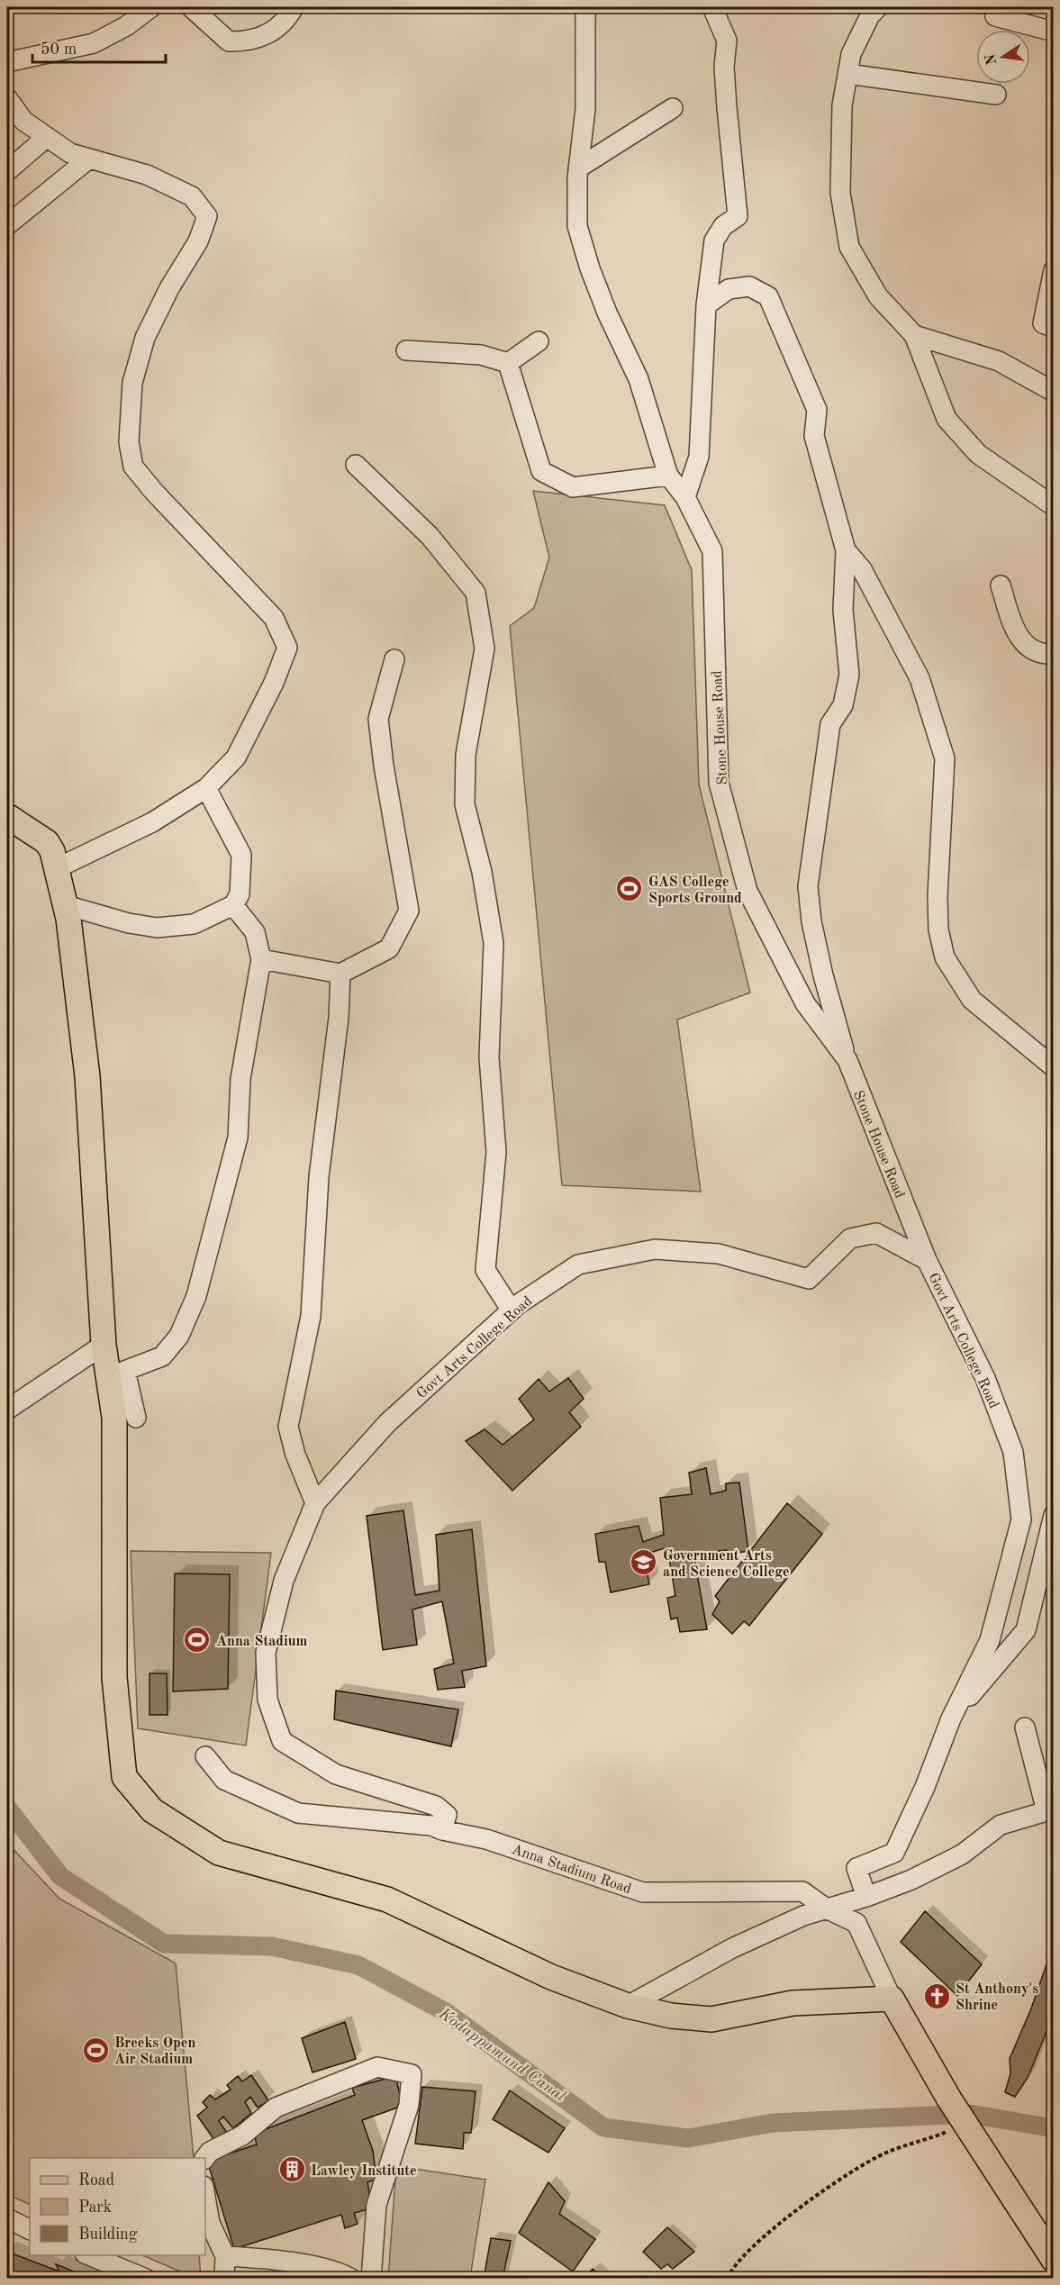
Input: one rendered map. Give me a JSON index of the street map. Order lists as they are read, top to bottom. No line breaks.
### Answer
{"streets":{"street":["Stone House Road","Govt Arts College Road","Anna Stadium Road"]},"crossings":[["Stone House Road","Govt Arts College Road"],["Govt Arts College Road","Anna Stadium Road"]],"water":["Kodappamund Canal"],"places":{"sports":["GAS College Sports Ground","Anna Stadium","Breeks Open Air Stadium"],"school or university":["Government Arts and Science College"],"church":["St Anthony's Shrine"],"building":["Lawley Institute"]},"legend":["Road","Park","Building"],"scale_bar":"50 m","north":"left"}
